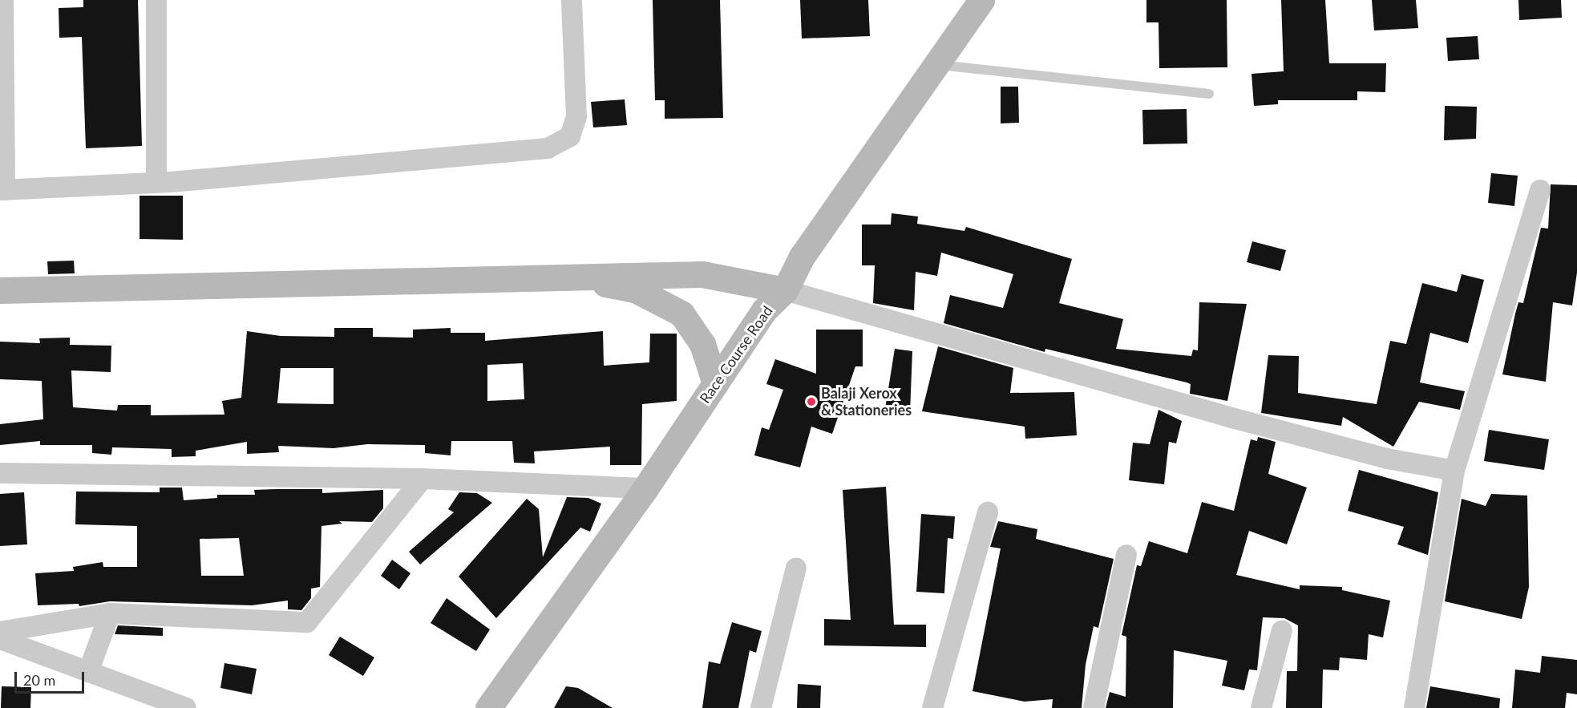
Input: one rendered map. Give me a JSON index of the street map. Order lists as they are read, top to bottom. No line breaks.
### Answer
{"streets":{"main road":["Race Course Road"]},"places":["Balaji Xerox & Stationeries"],"scale_bar":"20 m"}
